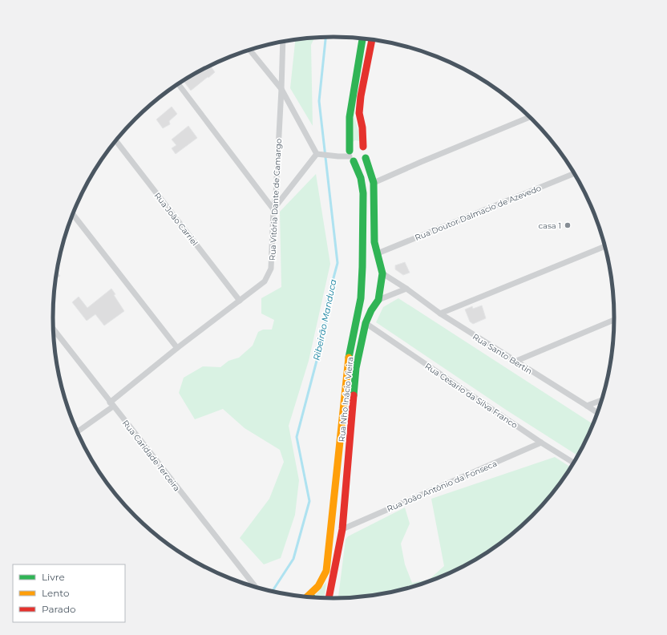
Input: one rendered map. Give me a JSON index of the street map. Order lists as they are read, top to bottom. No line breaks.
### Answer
{"streets":{"main road":["Rua Nho Inácio Vieira"],"street":["Rua Vitória Dante de Camargo","Rua Doutor Dalmacio de Azevedo","Rua João Carriel","Rua Santo Bertin","Rua Cesario da Silva Franco","Rua Caridade Terceira","Rua João Antônio da Fonseca"]},"crossings":[["Rua Vitória Dante de Camargo","Rua João Carriel"],["Rua Vitória Dante de Camargo","Rua Caridade Terceira"],["Rua Doutor Dalmacio de Azevedo","Rua Nho Inácio Vieira"],["Rua Santo Bertin","Rua Nho Inácio Vieira"],["Rua Cesario da Silva Franco","Rua Nho Inácio Vieira"],["Rua Cesario da Silva Franco","Rua João Antônio da Fonseca"],["Rua Nho Inácio Vieira","Rua João Antônio da Fonseca"]],"water":["Ribeirão Manduca"],"places":["casa 1"],"legend":["Livre","Lento","Parado"]}
